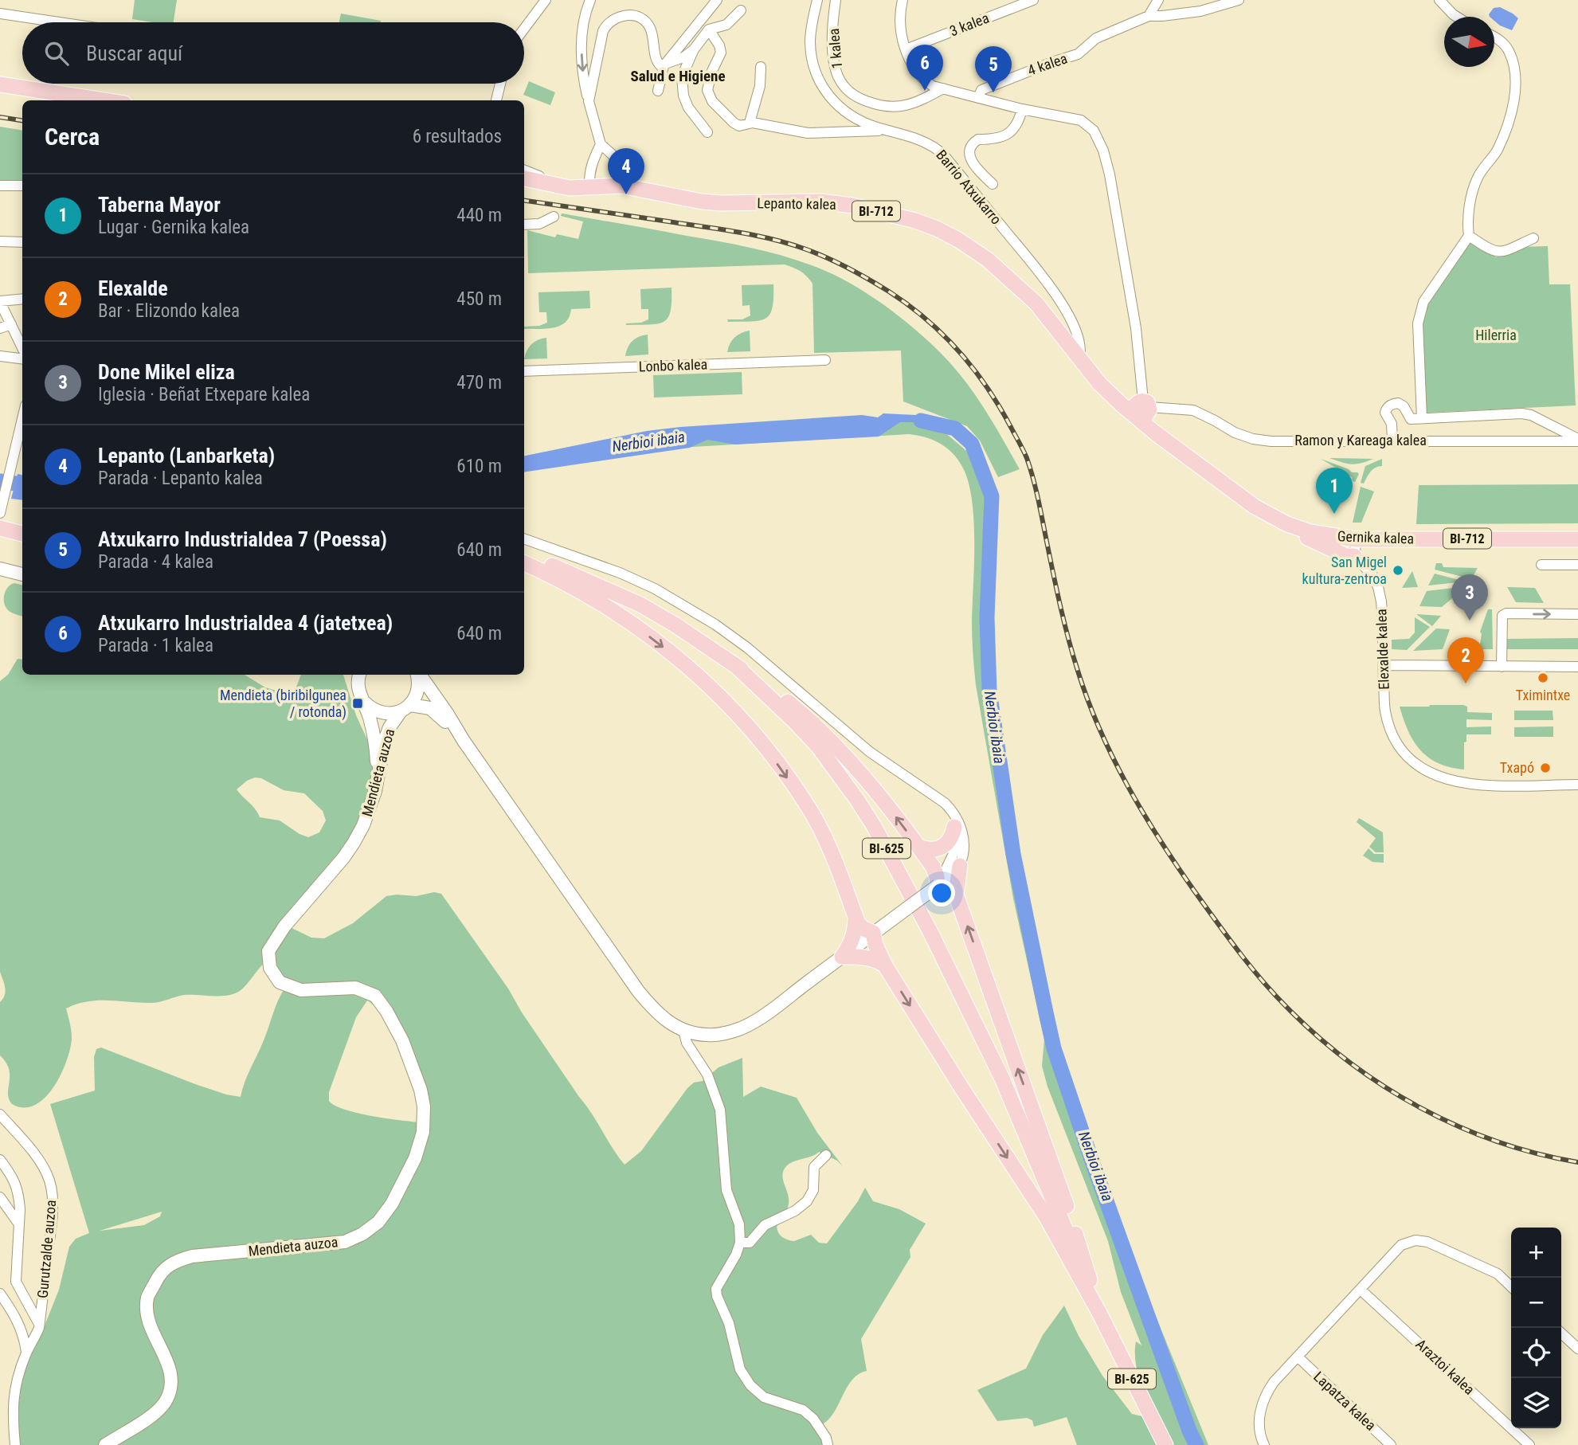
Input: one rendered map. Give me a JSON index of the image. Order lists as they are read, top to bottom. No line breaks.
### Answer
{"streets":{"main road":["Lepanto kalea","BI-712","Gernika kalea","BI-625"],"street":["3 kalea","1 kalea","4 kalea","Barrio Atxukarro","Lonbo kalea","Ramon y Kareaga kalea","Elexalde kalea","Mendieta auzoa","Gurutzalde auzoa","Araztoi kalea","Lapatza kalea"]},"crossings":[["Barrio Atxukarro","Lepanto kalea"],["Lepanto kalea","BI-712"],["Lepanto kalea","Ramon y Kareaga kalea"],["BI-712","Ramon y Kareaga kalea"],["BI-712","Gernika kalea"]],"districts":["Salud e Higiene"],"water":["Nerbioi ibaia"],"parks":["Hilerria"],"places":{"other":["San Migel kultura-zentroa","Tximintxe","Txapó"],"transit":["Mendieta (biribilgunea / rotonda)"]},"north":"right","page":{"search":"Buscar aquí","pins":["6","5","4","1","3","2"],"heading":["Cerca","6 resultados"],"list":[{"mark":"1","name":"Taberna Mayor","note":"Lugar · Gernika kalea","value":"440 m"},{"mark":"2","name":"Elexalde","note":"Bar · Elizondo kalea","value":"450 m"},{"mark":"3","name":"Done Mikel eliza","note":"Iglesia · Beñat Etxepare kalea","value":"470 m"},{"mark":"4","name":"Lepanto (Lanbarketa)","note":"Parada · Lepanto kalea","value":"610 m"},{"mark":"5","name":"Atxukarro Industrialdea 7 (Poessa)","note":"Parada · 4 kalea","value":"640 m"},{"mark":"6","name":"Atxukarro Industrialdea 4 (jatetxea)","note":"Parada · 1 kalea","value":"640 m"}],"map_buttons":["+","−"]}}
